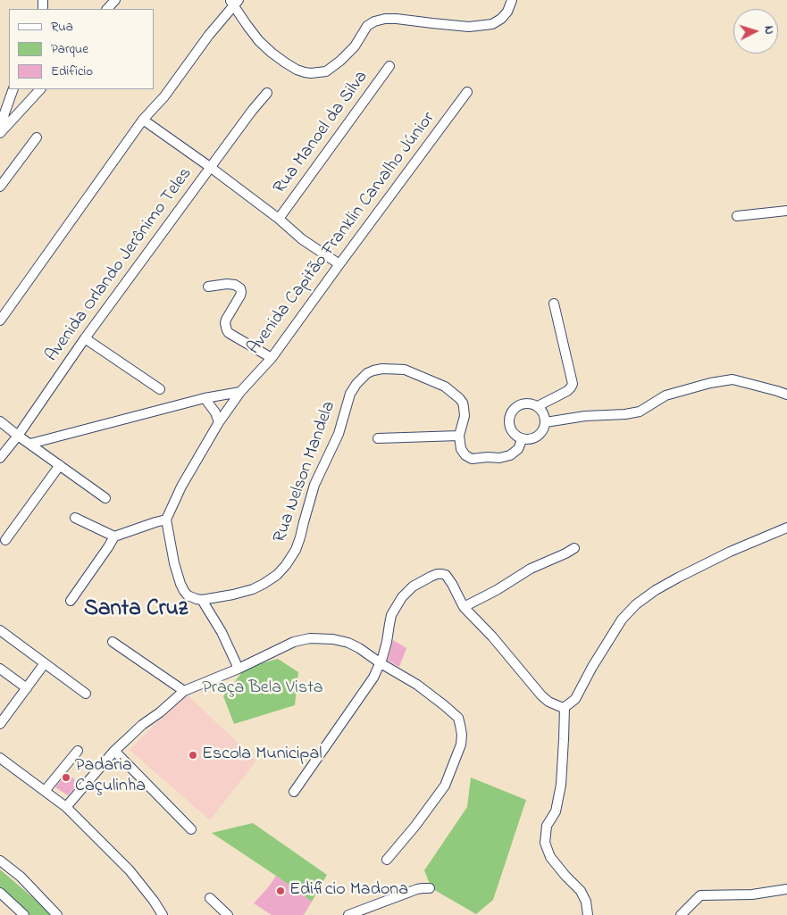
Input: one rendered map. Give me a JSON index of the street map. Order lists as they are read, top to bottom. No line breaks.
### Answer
{"streets":{"street":["Rua Manoel da Silva","Avenida Capitão Franklin Carvalho Júnior","Avenida Orlando Jerônimo Teles","Rua Nelson Mandela"]},"districts":["Santa Cruz"],"parks":["Praça Bela Vista"],"places":["Escola Municipal","Padaria Caçulinha","Edificio Madona"],"legend":["Rua","Parque","Edifício"],"north":"right"}
